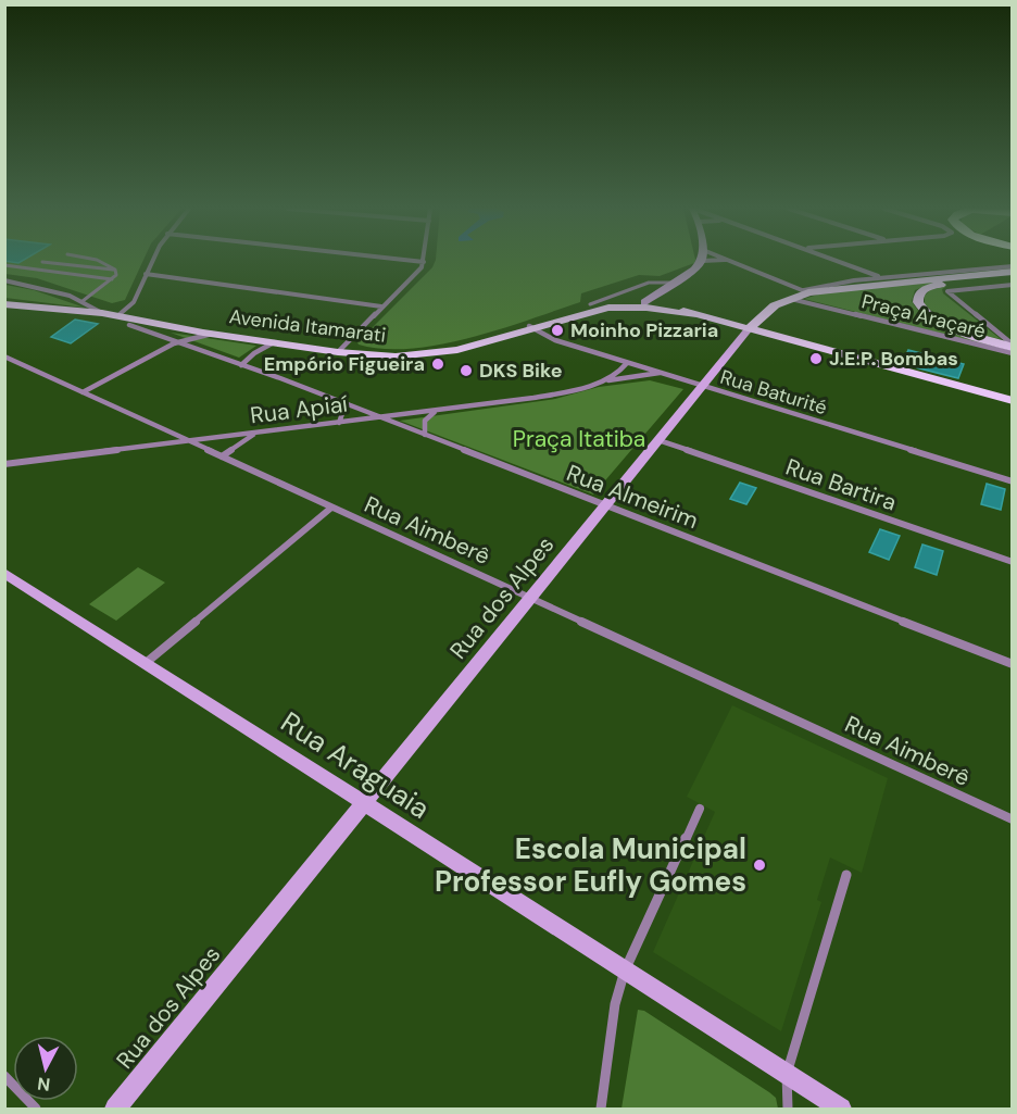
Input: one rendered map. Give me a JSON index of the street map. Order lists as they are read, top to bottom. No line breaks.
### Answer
{"streets":{"main road":["Avenida Itamarati","Rua dos Alpes"],"street":["Praça Araçaré","Rua Baturité","Rua Apiaí","Rua Bartira","Rua Almeirim","Rua Aimberê","Rua Araguaia"]},"crossings":[["Praça Araçaré","Rua dos Alpes"],["Avenida Itamarati","Rua Baturité"],["Avenida Itamarati","Rua Almeirim"],["Avenida Itamarati","Rua dos Alpes"],["Rua Baturité","Rua Apiaí"],["Rua Baturité","Rua dos Alpes"],["Rua Apiaí","Rua Almeirim"],["Rua Apiaí","Rua Aimberê"],["Rua Bartira","Rua dos Alpes"],["Rua Almeirim","Rua dos Alpes"],["Rua Aimberê","Rua dos Alpes"],["Rua dos Alpes","Rua Araguaia"]],"parks":["Praça Itatiba"],"places":["Moinho Pizzaria","J.E.P. Bombas","Empório Figueira","DKS Bike","Escola Municipal Professor Eufly Gomes"],"north":"bottom"}
